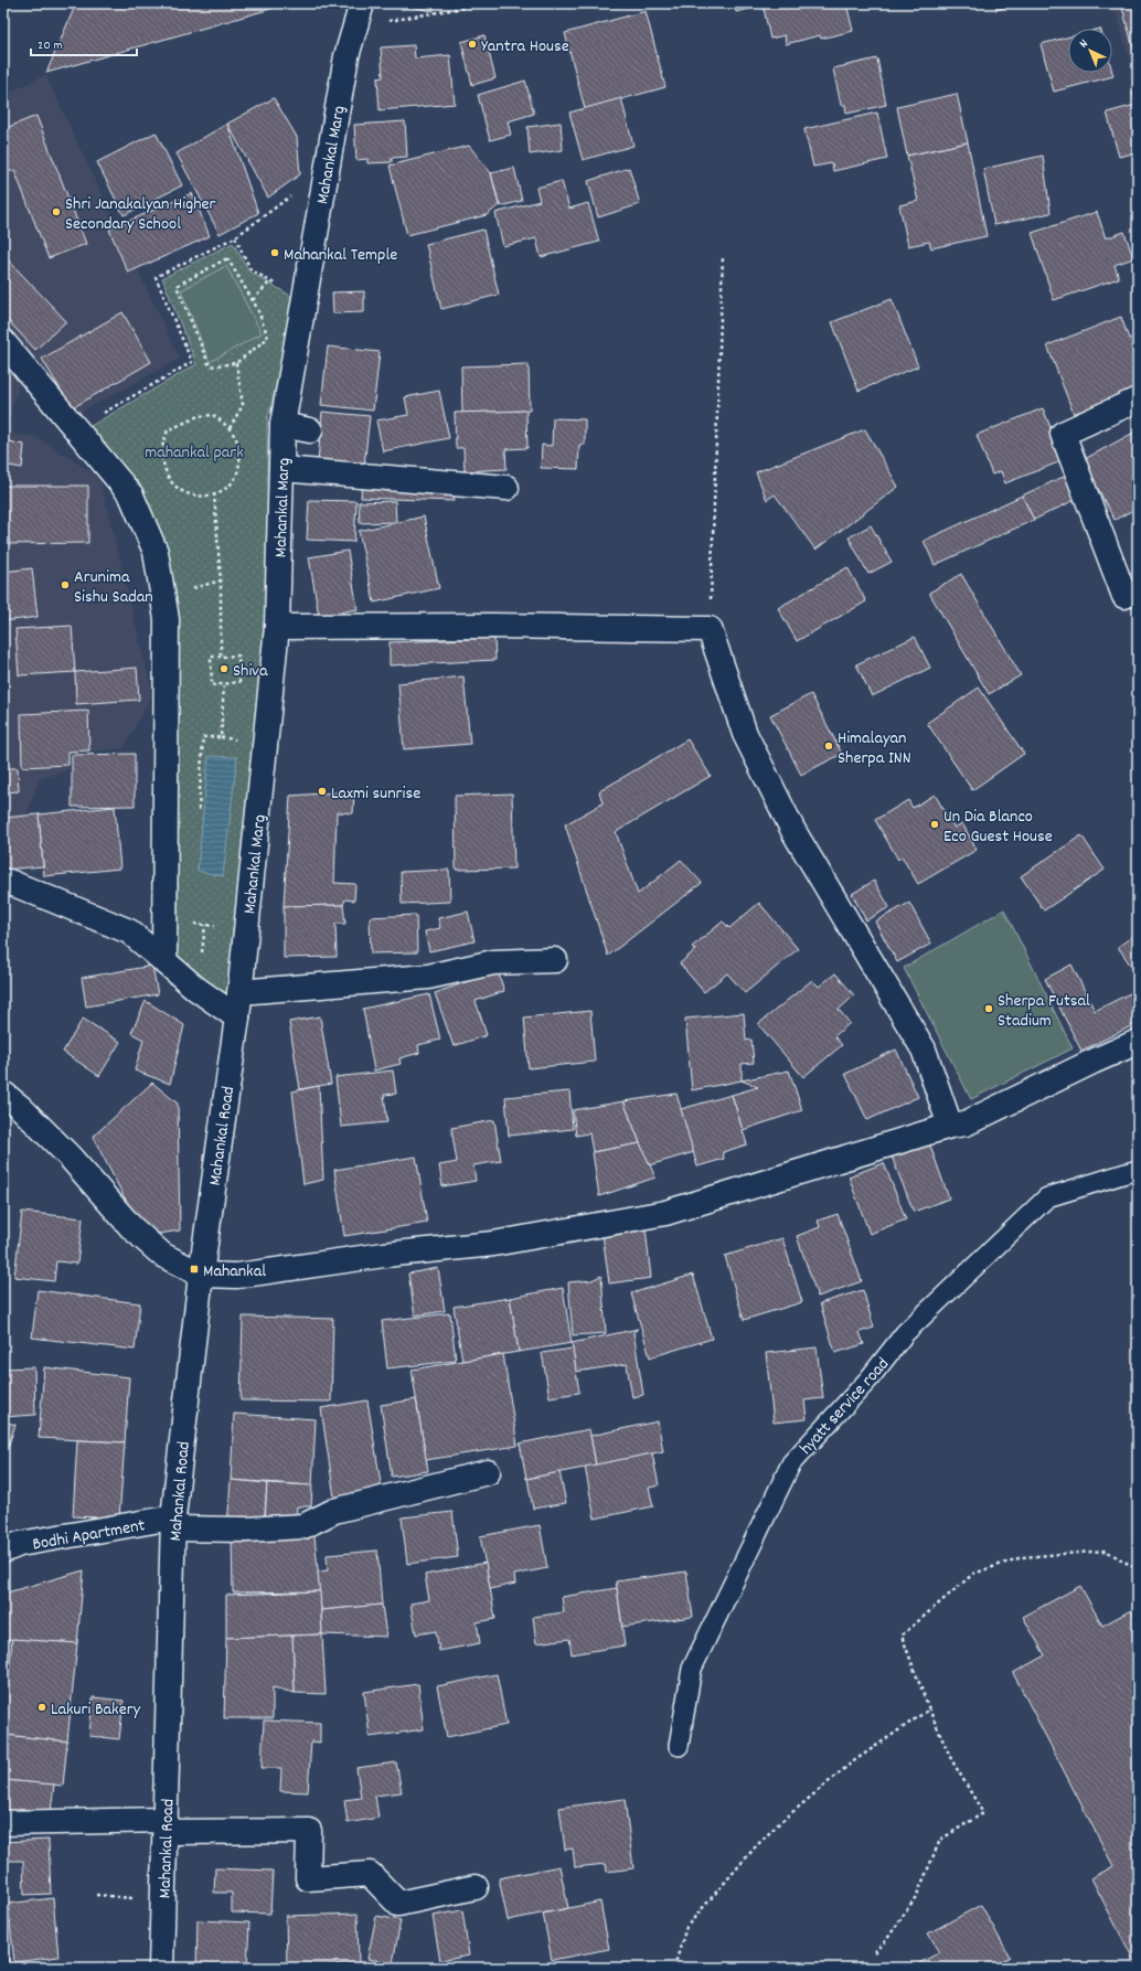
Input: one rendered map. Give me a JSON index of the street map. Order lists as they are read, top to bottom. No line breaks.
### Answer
{"streets":{"street":["Mahankal Marg","Mahankal Road","Bodhi Apartment"],"lane":["hyatt service road"]},"crossings":[["Mahankal Marg","Mahankal Road"],["Mahankal Road","Bodhi Apartment"]],"parks":["mahankal park"],"places":{"other":["Yantra House","Shri Janakalyan Higher Secondary School","Mahankal Temple","Arunima Sishu Sadan","Shiva","Himalayan Sherpa INN","Laxmi sunrise","Un Dia Blanco Eco Guest House","Sherpa Futsal Stadium","Lakuri Bakery"],"transit":["Mahankal"]},"scale_bar":"20 m","north":"top left"}
